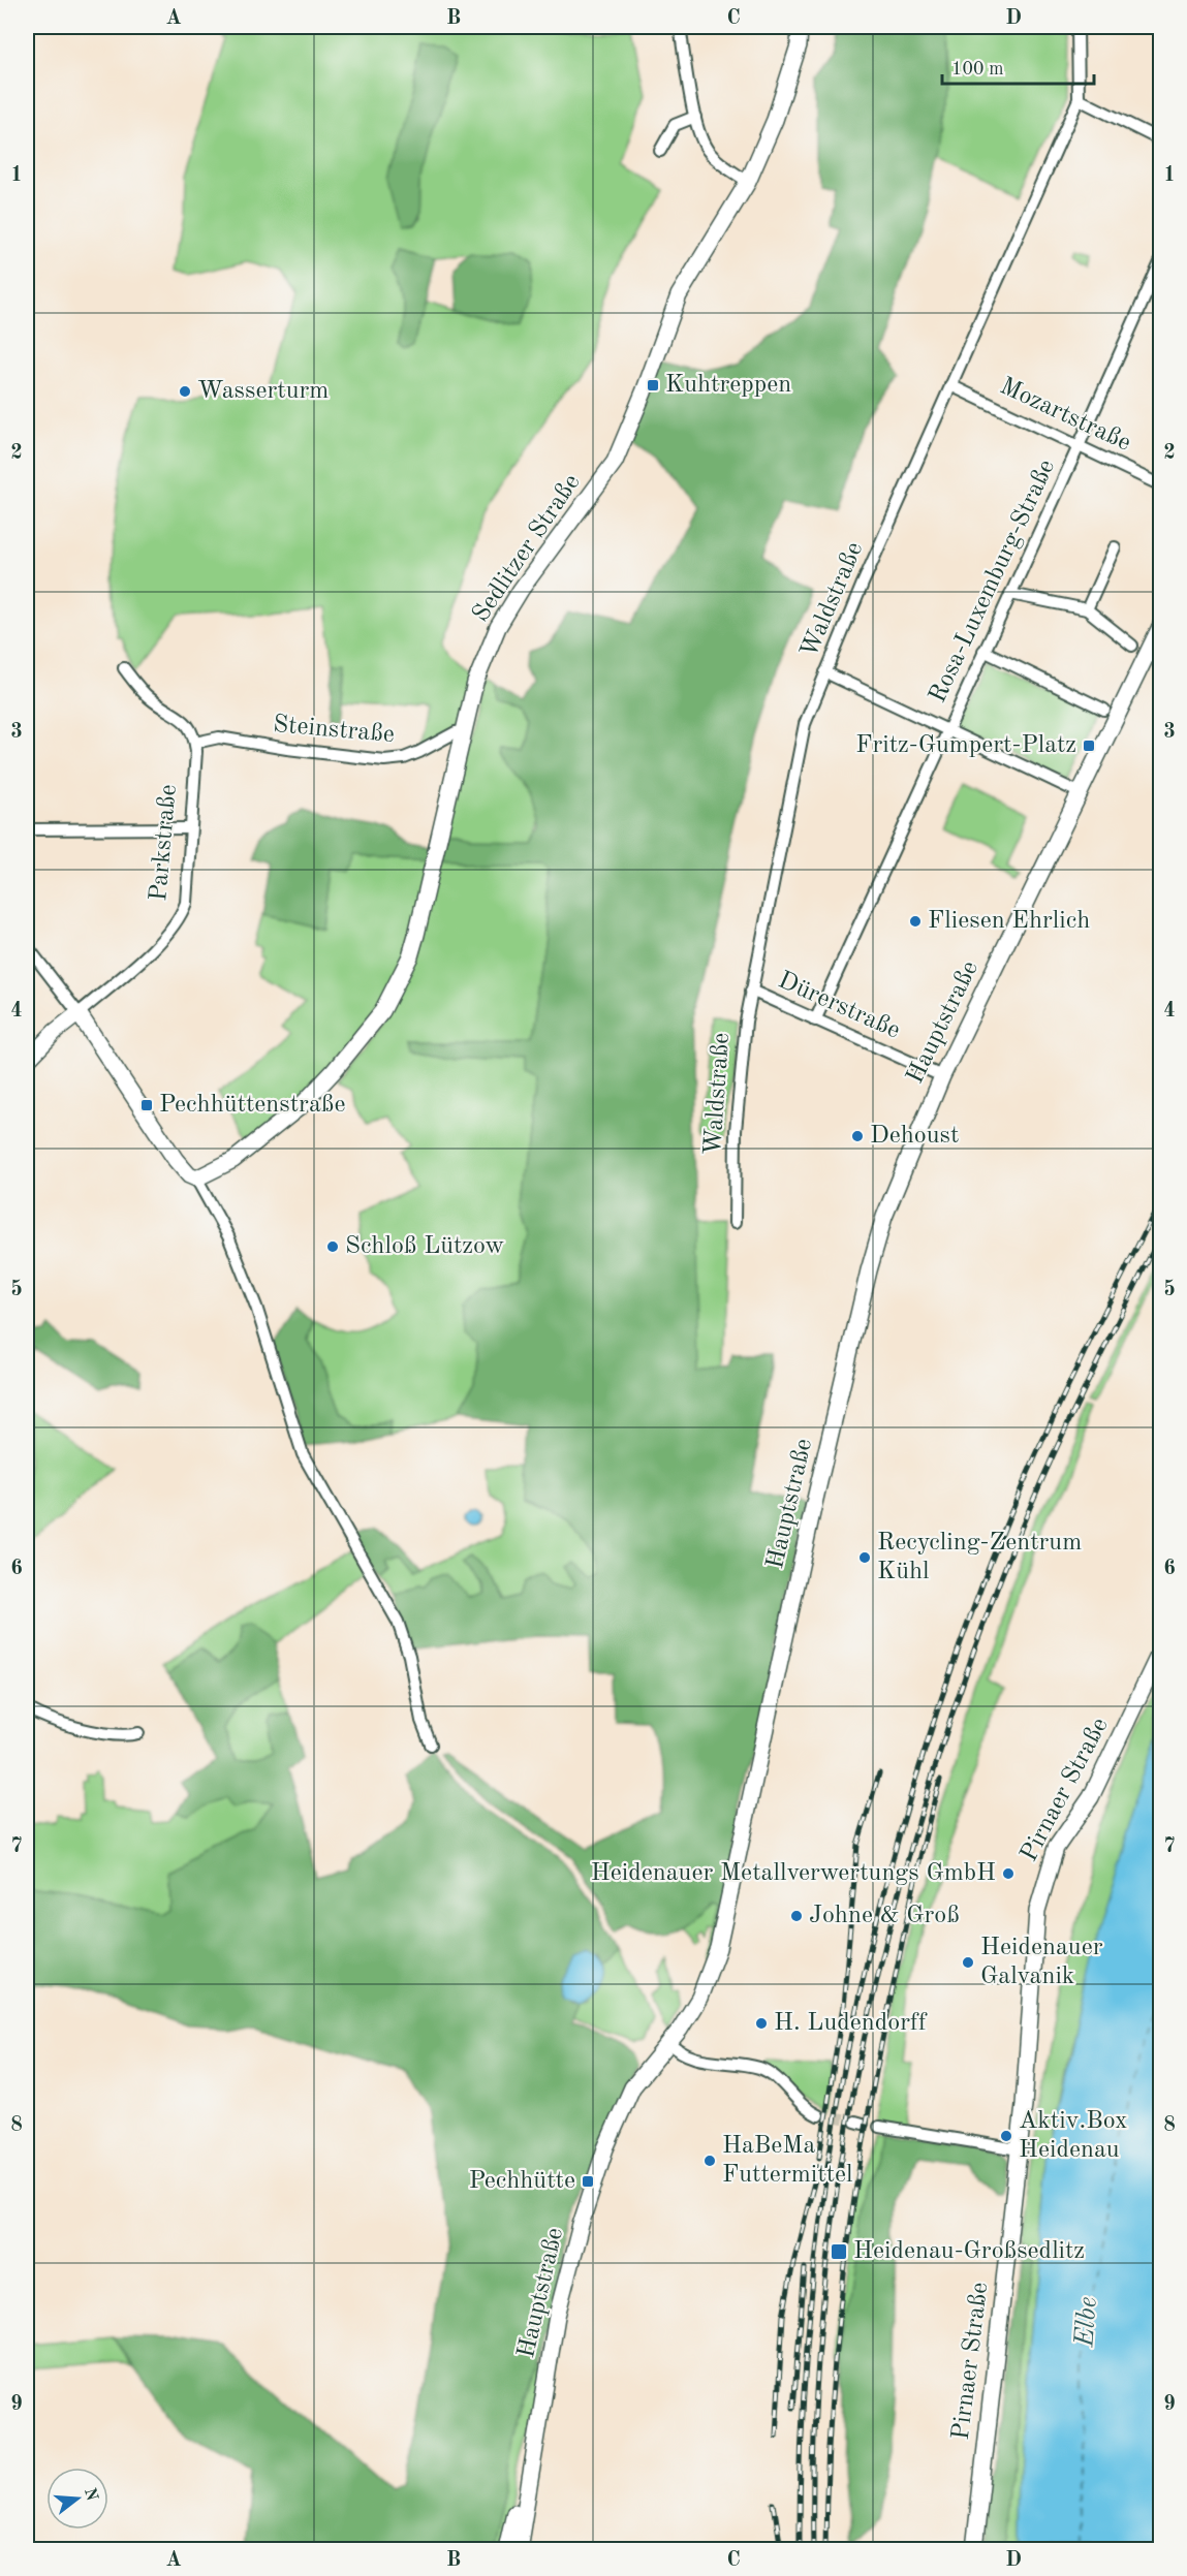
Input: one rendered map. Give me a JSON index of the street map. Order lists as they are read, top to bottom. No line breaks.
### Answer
{"streets":{"street":["Mozartstraße","Sedlitzer Straße","Rosa-Luxemburg-Straße","Waldstraße","Steinstraße","Parkstraße","Dürerstraße","Hauptstraße","Pirnaer Straße"]},"crossings":[["Mozartstraße","Rosa-Luxemburg-Straße"],["Mozartstraße","Waldstraße"],["Sedlitzer Straße","Steinstraße"],["Rosa-Luxemburg-Straße","Dürerstraße"],["Waldstraße","Dürerstraße"],["Steinstraße","Parkstraße"],["Dürerstraße","Hauptstraße"]],"water":["Elbe"],"places":{"transit":["Kuhtreppen","Fritz-Gumpert-Platz","Pechhüttenstraße","Pechhütte","Heidenau-Großsedlitz"],"other":["Wasserturm","Fliesen Ehrlich","Dehoust","Schloß Lützow","Recycling-Zentrum Kühl","Heidenauer Metallverwertungs GmbH","Johne & Groß","Heidenauer Galvanik","H. Ludendorff","Aktiv.Box Heidenau","HaBeMa Futtermittel"]},"scale_bar":"100 m","north":"right","grid":{"columns":["A","B","C","D"],"rows":["1","2","3","4","5","6","7","8","9"]}}
